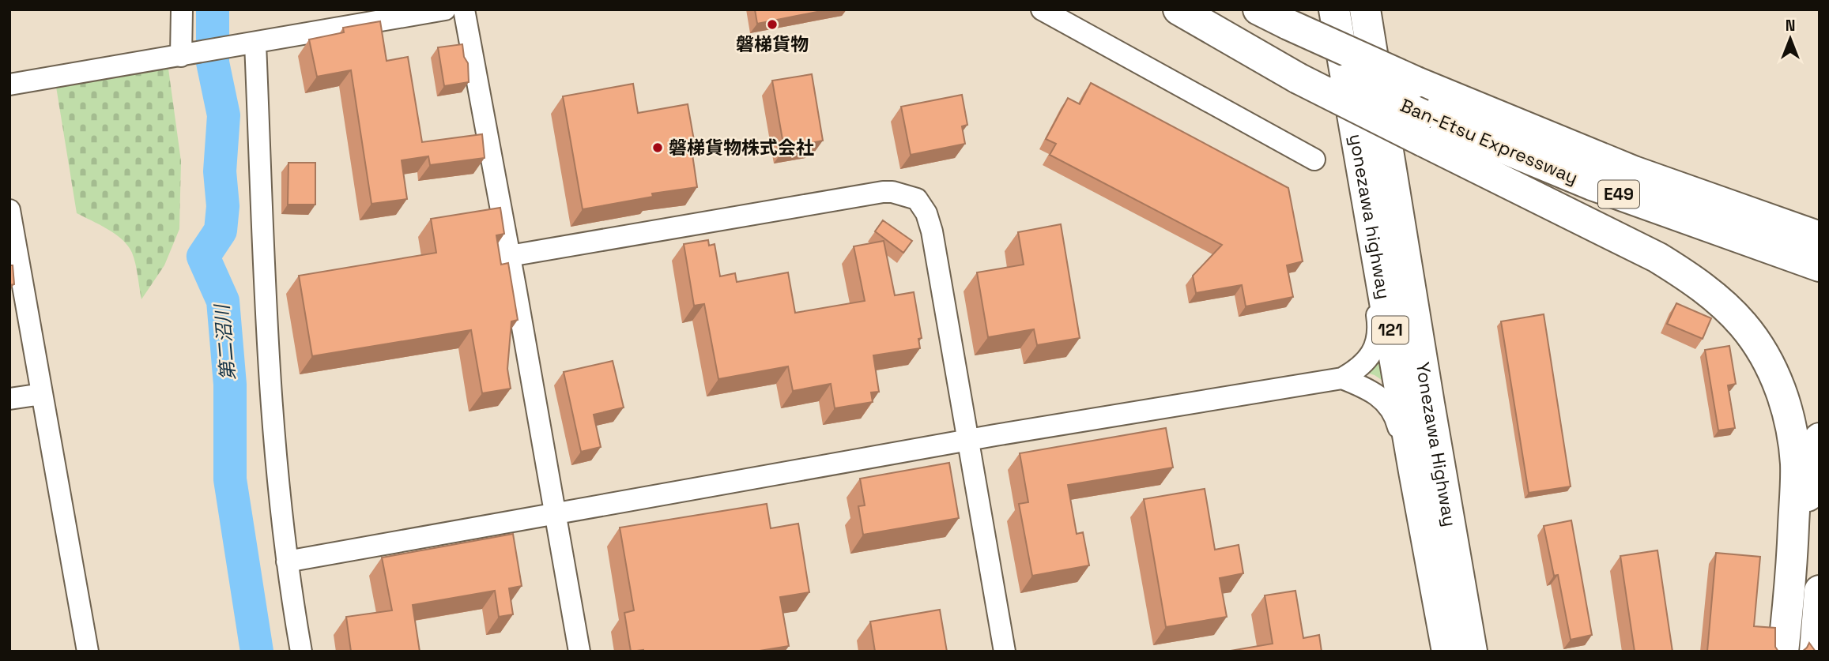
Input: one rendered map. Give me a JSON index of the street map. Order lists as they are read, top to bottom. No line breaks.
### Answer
{"streets":{"highway":["Ban-Etsu Expressway","E49","yonezawa highway","121","Yonezawa Highway"]},"water":["第二沼川"],"places":["磐梯貨物","磐梯貨物株式会社"],"north":"top"}
